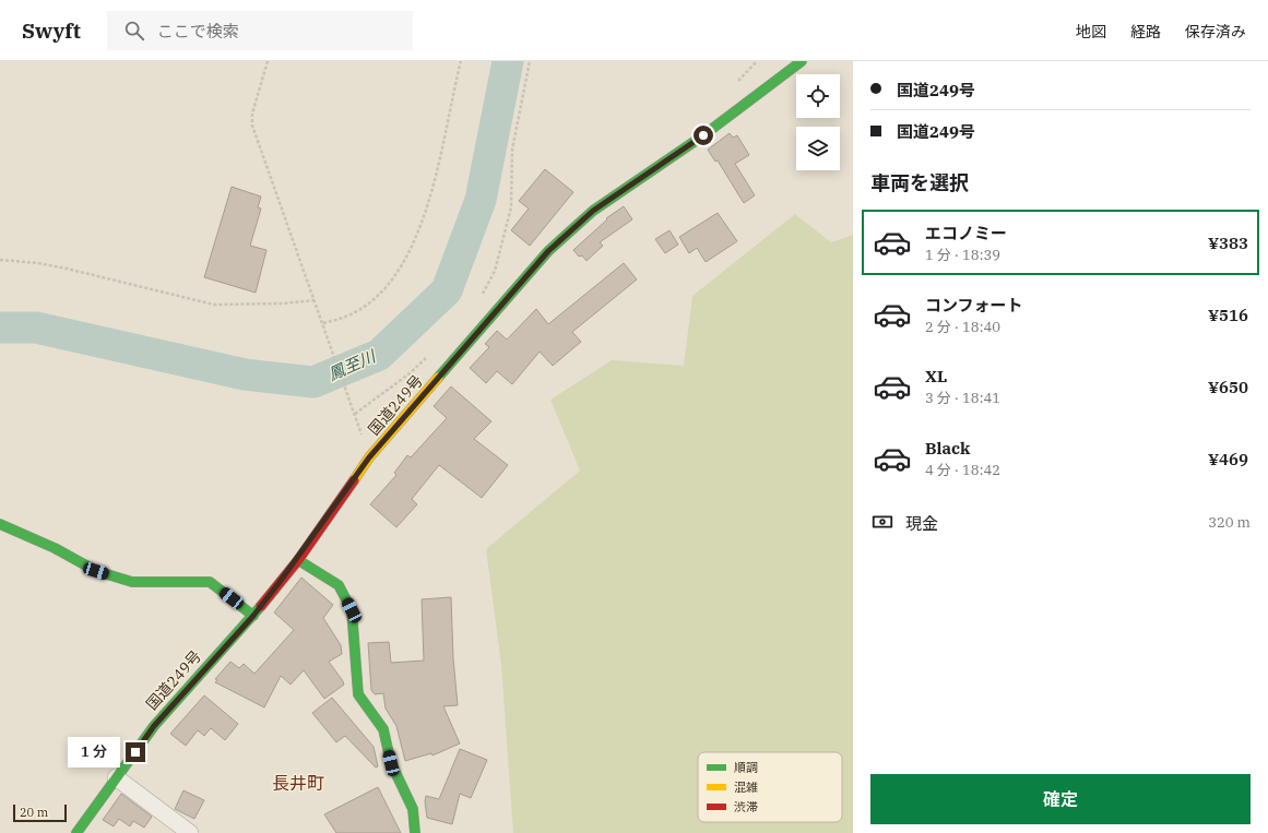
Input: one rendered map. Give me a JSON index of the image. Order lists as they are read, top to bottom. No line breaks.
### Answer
{"streets":{"main road":["国道249号"]},"districts":["長井町"],"water":["鳳至川"],"legend":["順調","混雑","渋滞"],"scale_bar":"20 m","page":{"header":"Swyft","search":"ここで検索","nav":["地図","経路","保存済み"],"banner":["国道249号","国道249号"],"heading":"車両を選択","list":[{"name":"エコノミー","note":"1 分 · 18:39","value":"¥383"},{"name":"コンフォート","note":"2 分 · 18:40","value":"¥516"},{"name":"XL","note":"3 分 · 18:41","value":"¥650"},{"name":"Black","note":"4 分 · 18:42","value":"¥469"}],"pay":["現金","320 m"],"bubble":"1 分","buttons":"確定","scale":"20 m"}}
